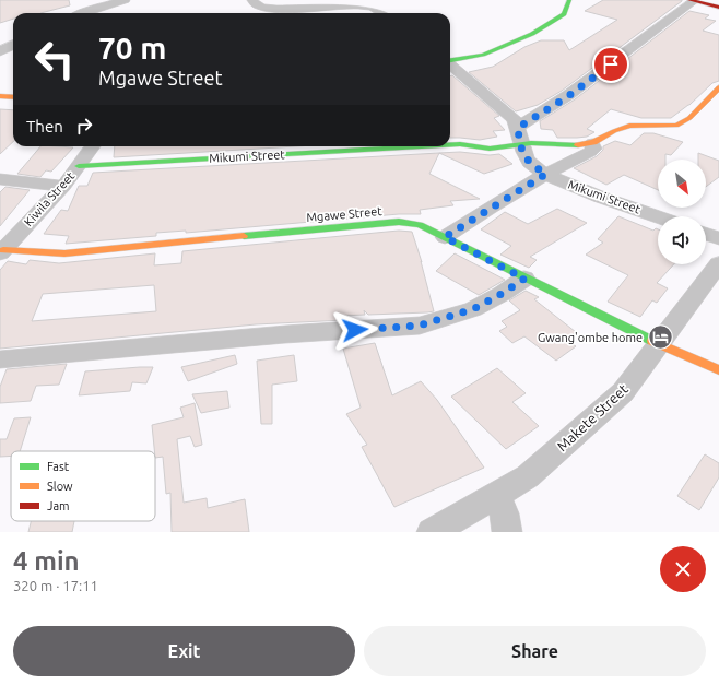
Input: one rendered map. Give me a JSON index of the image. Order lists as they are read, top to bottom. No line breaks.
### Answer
{"streets":{"street":["Mikumi Street","Kiwila Street","Mgawe Street","Makete Street"]},"crossings":[["Mikumi Street","Kiwila Street"],["Kiwila Street","Mgawe Street"],["Mgawe Street","Makete Street"]],"places":{"hotel":["Gwang'ombe home"]},"legend":["Fast","Slow","Jam"],"north":"bottom right","page":{"turn":["70 m","Mgawe Street"],"then":"Then","heading":["4 min","320 m · 17:11"],"buttons":["Exit","Share"]}}
